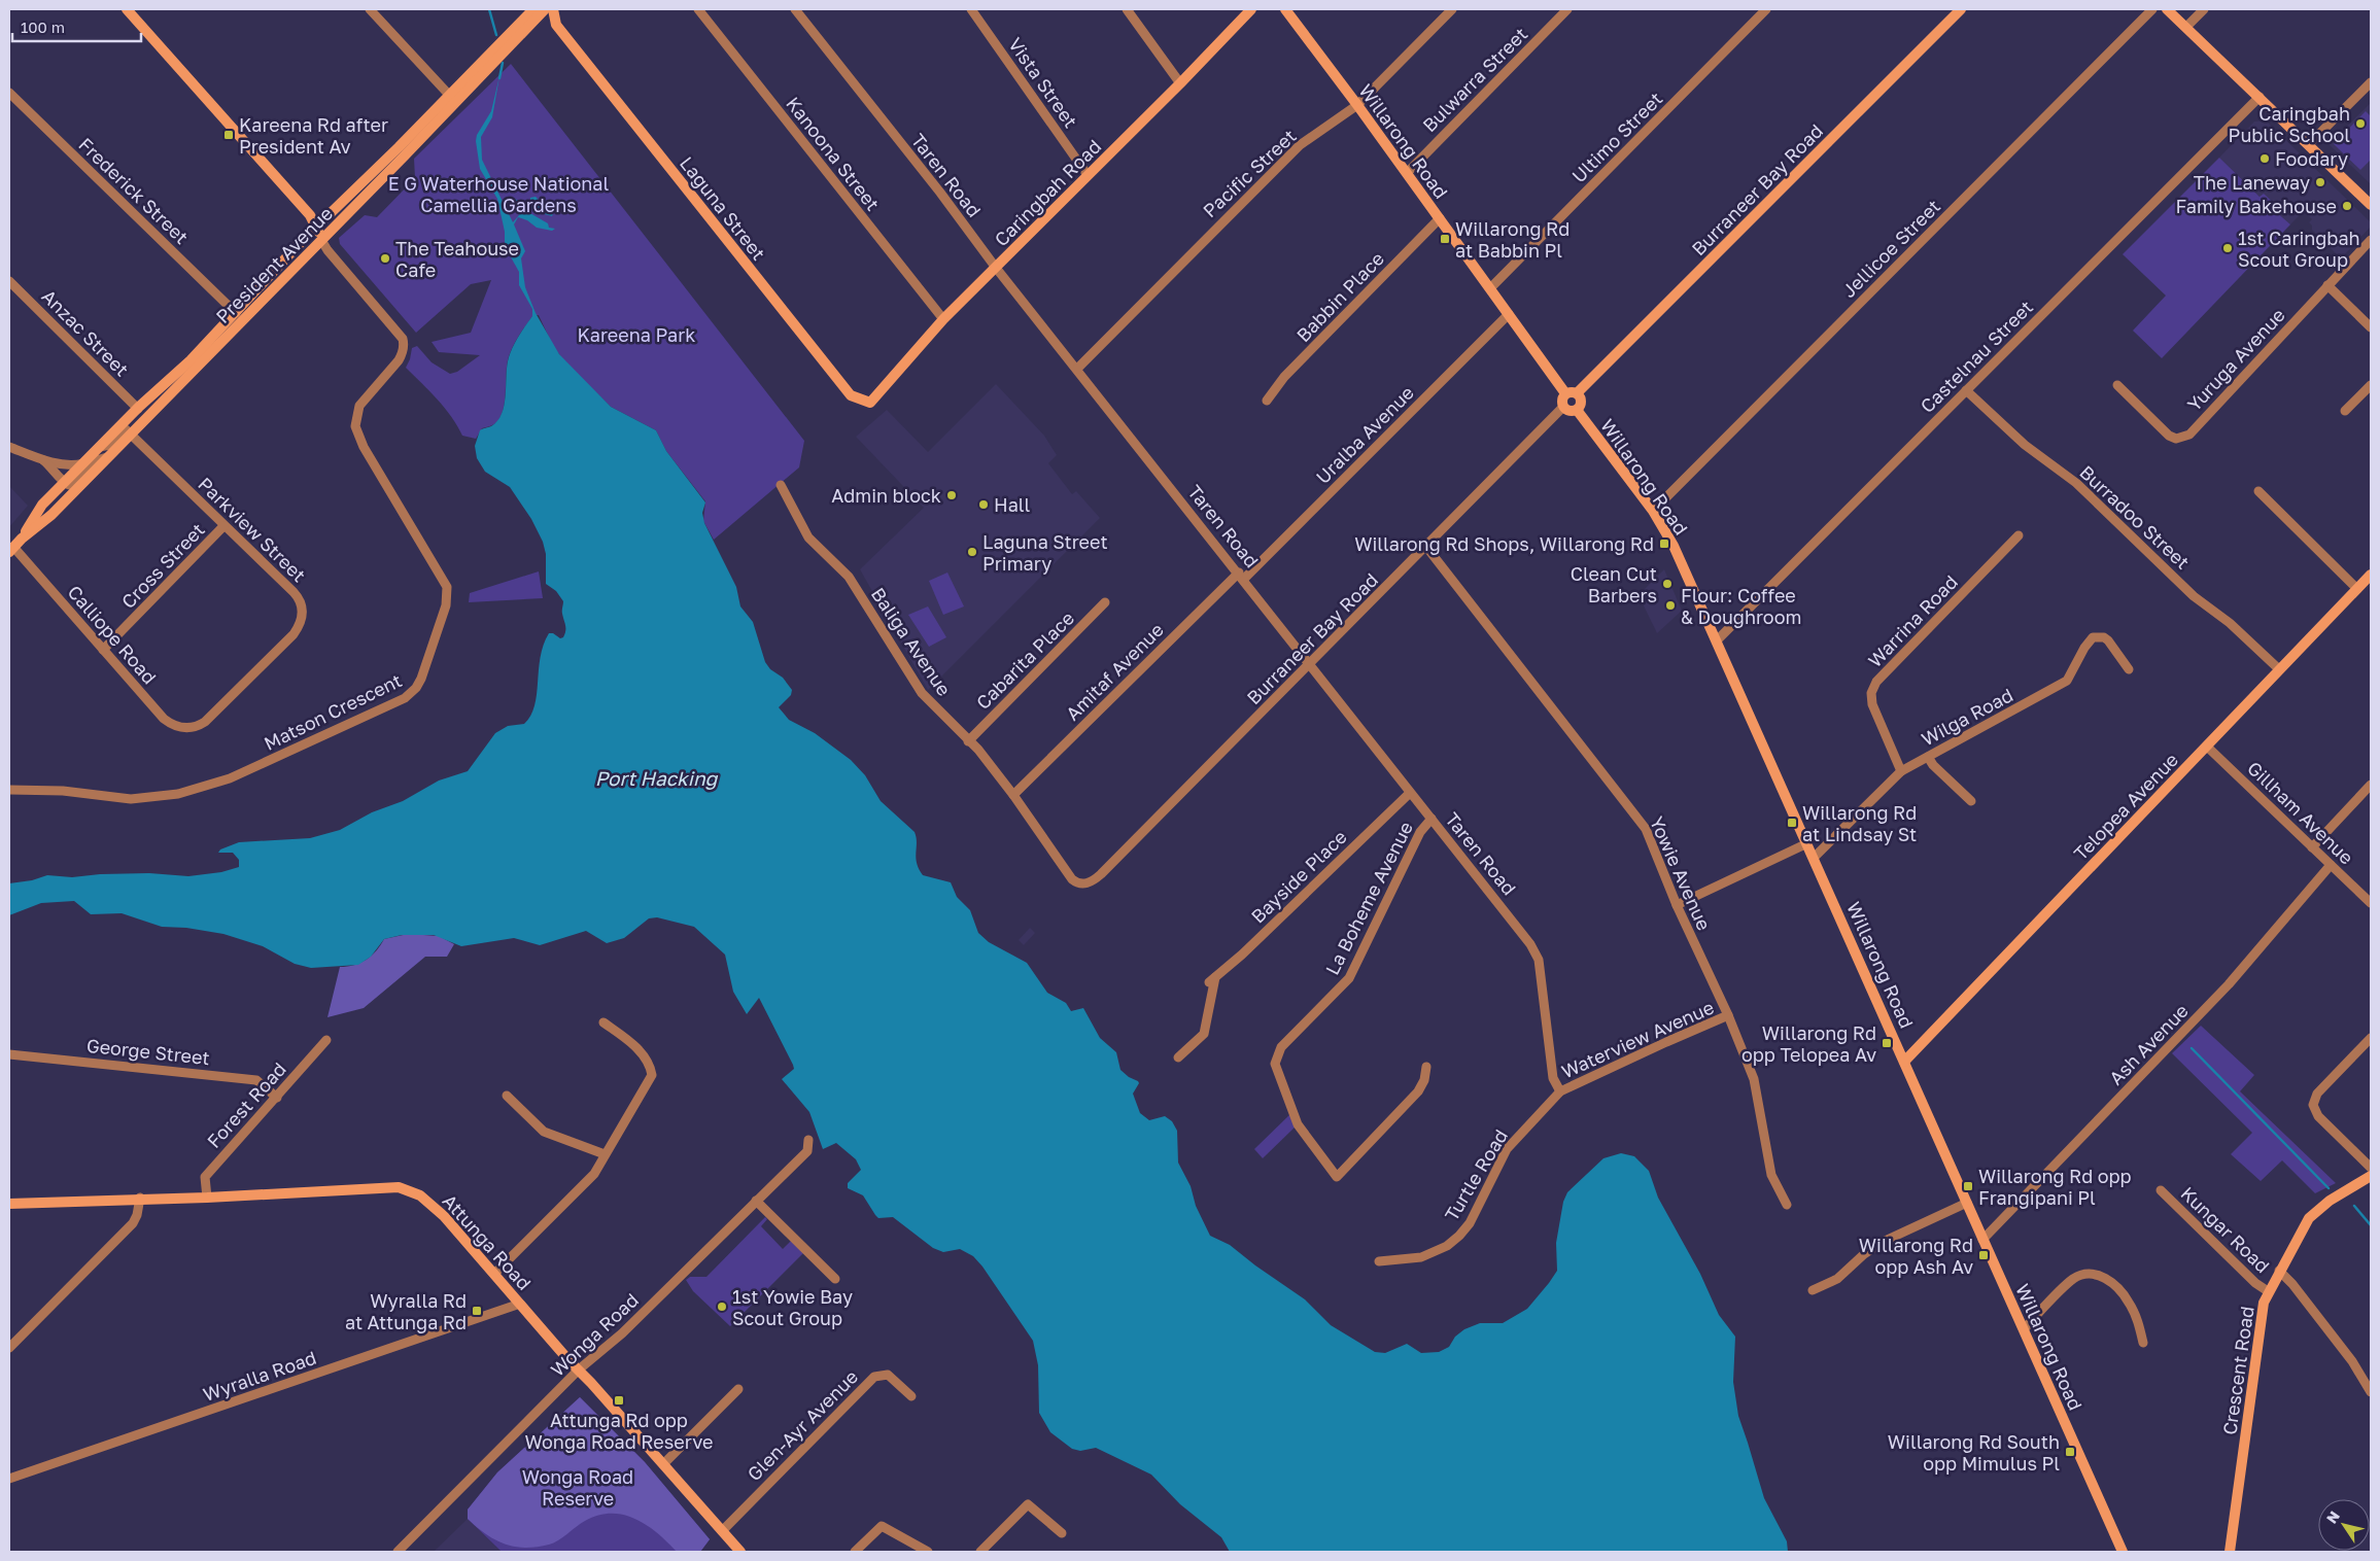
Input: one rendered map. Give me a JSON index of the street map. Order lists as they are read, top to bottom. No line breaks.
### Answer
{"streets":{"street":["Bulwarra Street","Vista Street","Ultimo Street","Willarong Road","Kanoona Street","Pacific Street","Taren Road","Burraneer Bay Road","Frederick Street","Caringbah Road","Laguna Street","Jellicoe Street","President Avenue","Babbin Place","Anzac Street","Castelnau Street","Yuruga Avenue","Uralba Avenue","Burradoo Street","Parkview Street","Cross Street","Warrina Road","Calliope Road","Baliga Avenue","Cabarita Place","Amitaf Avenue","Matson Crescent","Wilga Road","Telopea Avenue","Gillham Avenue","Yowie Avenue","Bayside Place","La Boheme Avenue","Waterview Avenue","Ash Avenue","George Street","Forest Road","Turtle Road","Kungar Road","Attunga Road","Wonga Road","Crescent Road","Wyralla Road","Glen-Ayr Avenue"]},"crossings":[["Bulwarra Street","Willarong Road"],["Vista Street","Caringbah Road"],["Ultimo Street","Willarong Road"],["Willarong Road","Pacific Street"],["Willarong Road","Burraneer Bay Road"],["Willarong Road","Jellicoe Street"],["Willarong Road","Babbin Place"],["Willarong Road","Castelnau Street"],["Willarong Road","Uralba Avenue"],["Willarong Road","Wilga Road"],["Willarong Road","Telopea Avenue"],["Willarong Road","Ash Avenue"],["Kanoona Street","Caringbah Road"],["Pacific Street","Taren Road"],["Taren Road","Burraneer Bay Road"],["Taren Road","Caringbah Road"],["Taren Road","Uralba Avenue"],["Taren Road","Amitaf Avenue"],["Taren Road","Bayside Place"],["Taren Road","La Boheme Avenue"],["Taren Road","Waterview Avenue"],["Taren Road","Turtle Road"],["Burraneer Bay Road","Baliga Avenue"],["Burraneer Bay Road","Yowie Avenue"],["Frederick Street","President Avenue"],["Caringbah Road","Laguna Street"],["President Avenue","Anzac Street"],["President Avenue","Parkview Street"],["President Avenue","Calliope Road"],["President Avenue","Matson Crescent"],["Castelnau Street","Burradoo Street"],["Uralba Avenue","Amitaf Avenue"],["Burradoo Street","Telopea Avenue"],["Parkview Street","Cross Street"],["Parkview Street","Calliope Road"],["Cross Street","Calliope Road"],["Warrina Road","Wilga Road"],["Baliga Avenue","Cabarita Place"],["Baliga Avenue","Amitaf Avenue"],["Telopea Avenue","Gillham Avenue"],["Gillham Avenue","Ash Avenue"],["Yowie Avenue","Waterview Avenue"],["Waterview Avenue","Turtle Road"],["George Street","Forest Road"],["Forest Road","Attunga Road"],["Kungar Road","Crescent Road"],["Attunga Road","Wonga Road"],["Attunga Road","Wyralla Road"],["Attunga Road","Glen-Ayr Avenue"]],"water":["Port Hacking"],"parks":["E G Waterhouse National Camellia Gardens","Kareena Park","Wonga Road Reserve"],"places":{"other":["Caringbah Public School","Foodary","The Laneway","Family Bakehouse","1st Caringbah Scout Group","The Teahouse Cafe","Admin block","Hall","Laguna Street Primary","Clean Cut Barbers","Flour: Coffee & Doughroom","1st Yowie Bay Scout Group"],"transit":["Kareena Rd after President Av","Willarong Rd at Babbin Pl","Willarong Rd Shops, Willarong Rd","Willarong Rd at Lindsay St","Willarong Rd opp Telopea Av","Willarong Rd opp Frangipani Pl","Willarong Rd opp Ash Av","Wyralla Rd at Attunga Rd","Attunga Rd opp Wonga Road Reserve","Willarong Rd South opp Mimulus Pl"]},"scale_bar":"100 m","north":"top left"}
